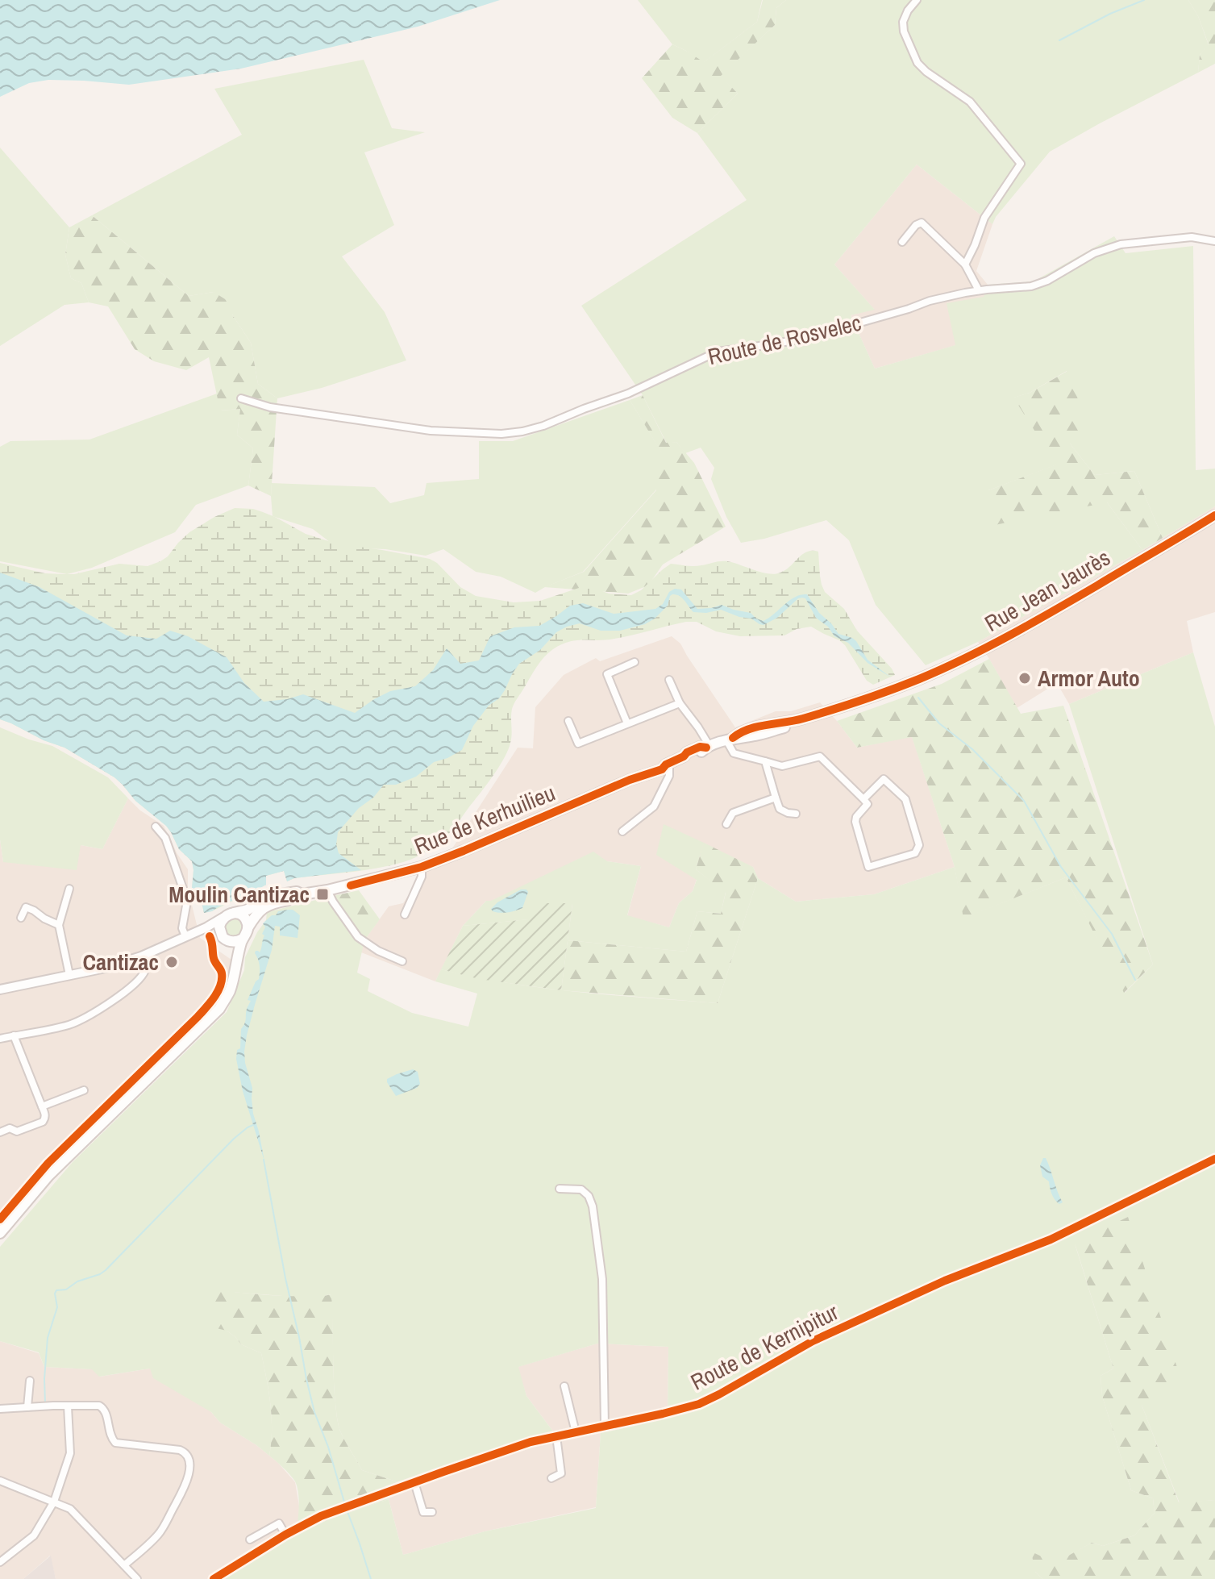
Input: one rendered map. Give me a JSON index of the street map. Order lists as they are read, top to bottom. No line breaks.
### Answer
{"streets":{"main road":["Rue Jean Jaurès","Rue de Kerhuilieu"],"street":["Route de Rosvelec","Route de Kernipitur"]},"places":{"other":["Armor Auto","Cantizac"],"transit":["Moulin Cantizac"]}}
